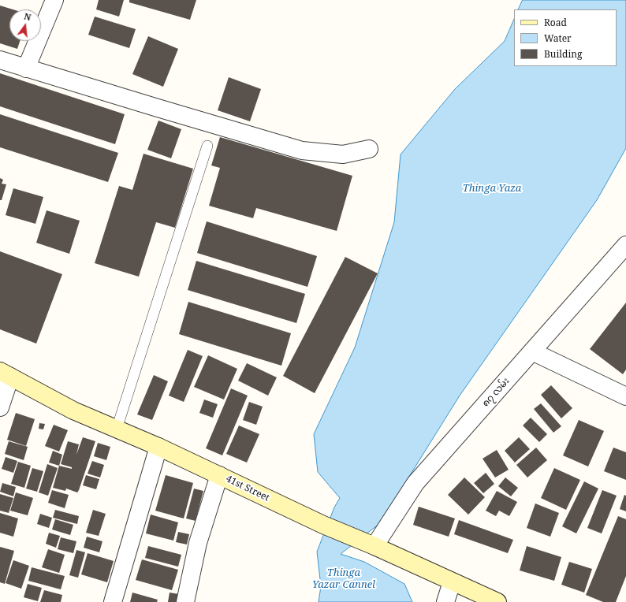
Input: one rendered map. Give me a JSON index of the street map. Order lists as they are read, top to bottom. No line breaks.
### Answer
{"streets":{"main road":["41st Street"],"street":["၈၇ လမ်း"]},"crossings":[["၈၇ လမ်း","41st Street"]],"water":["Thinga Yaza","Thinga Yazar Cannel"],"legend":["Road","Water","Building"],"north":"top"}
